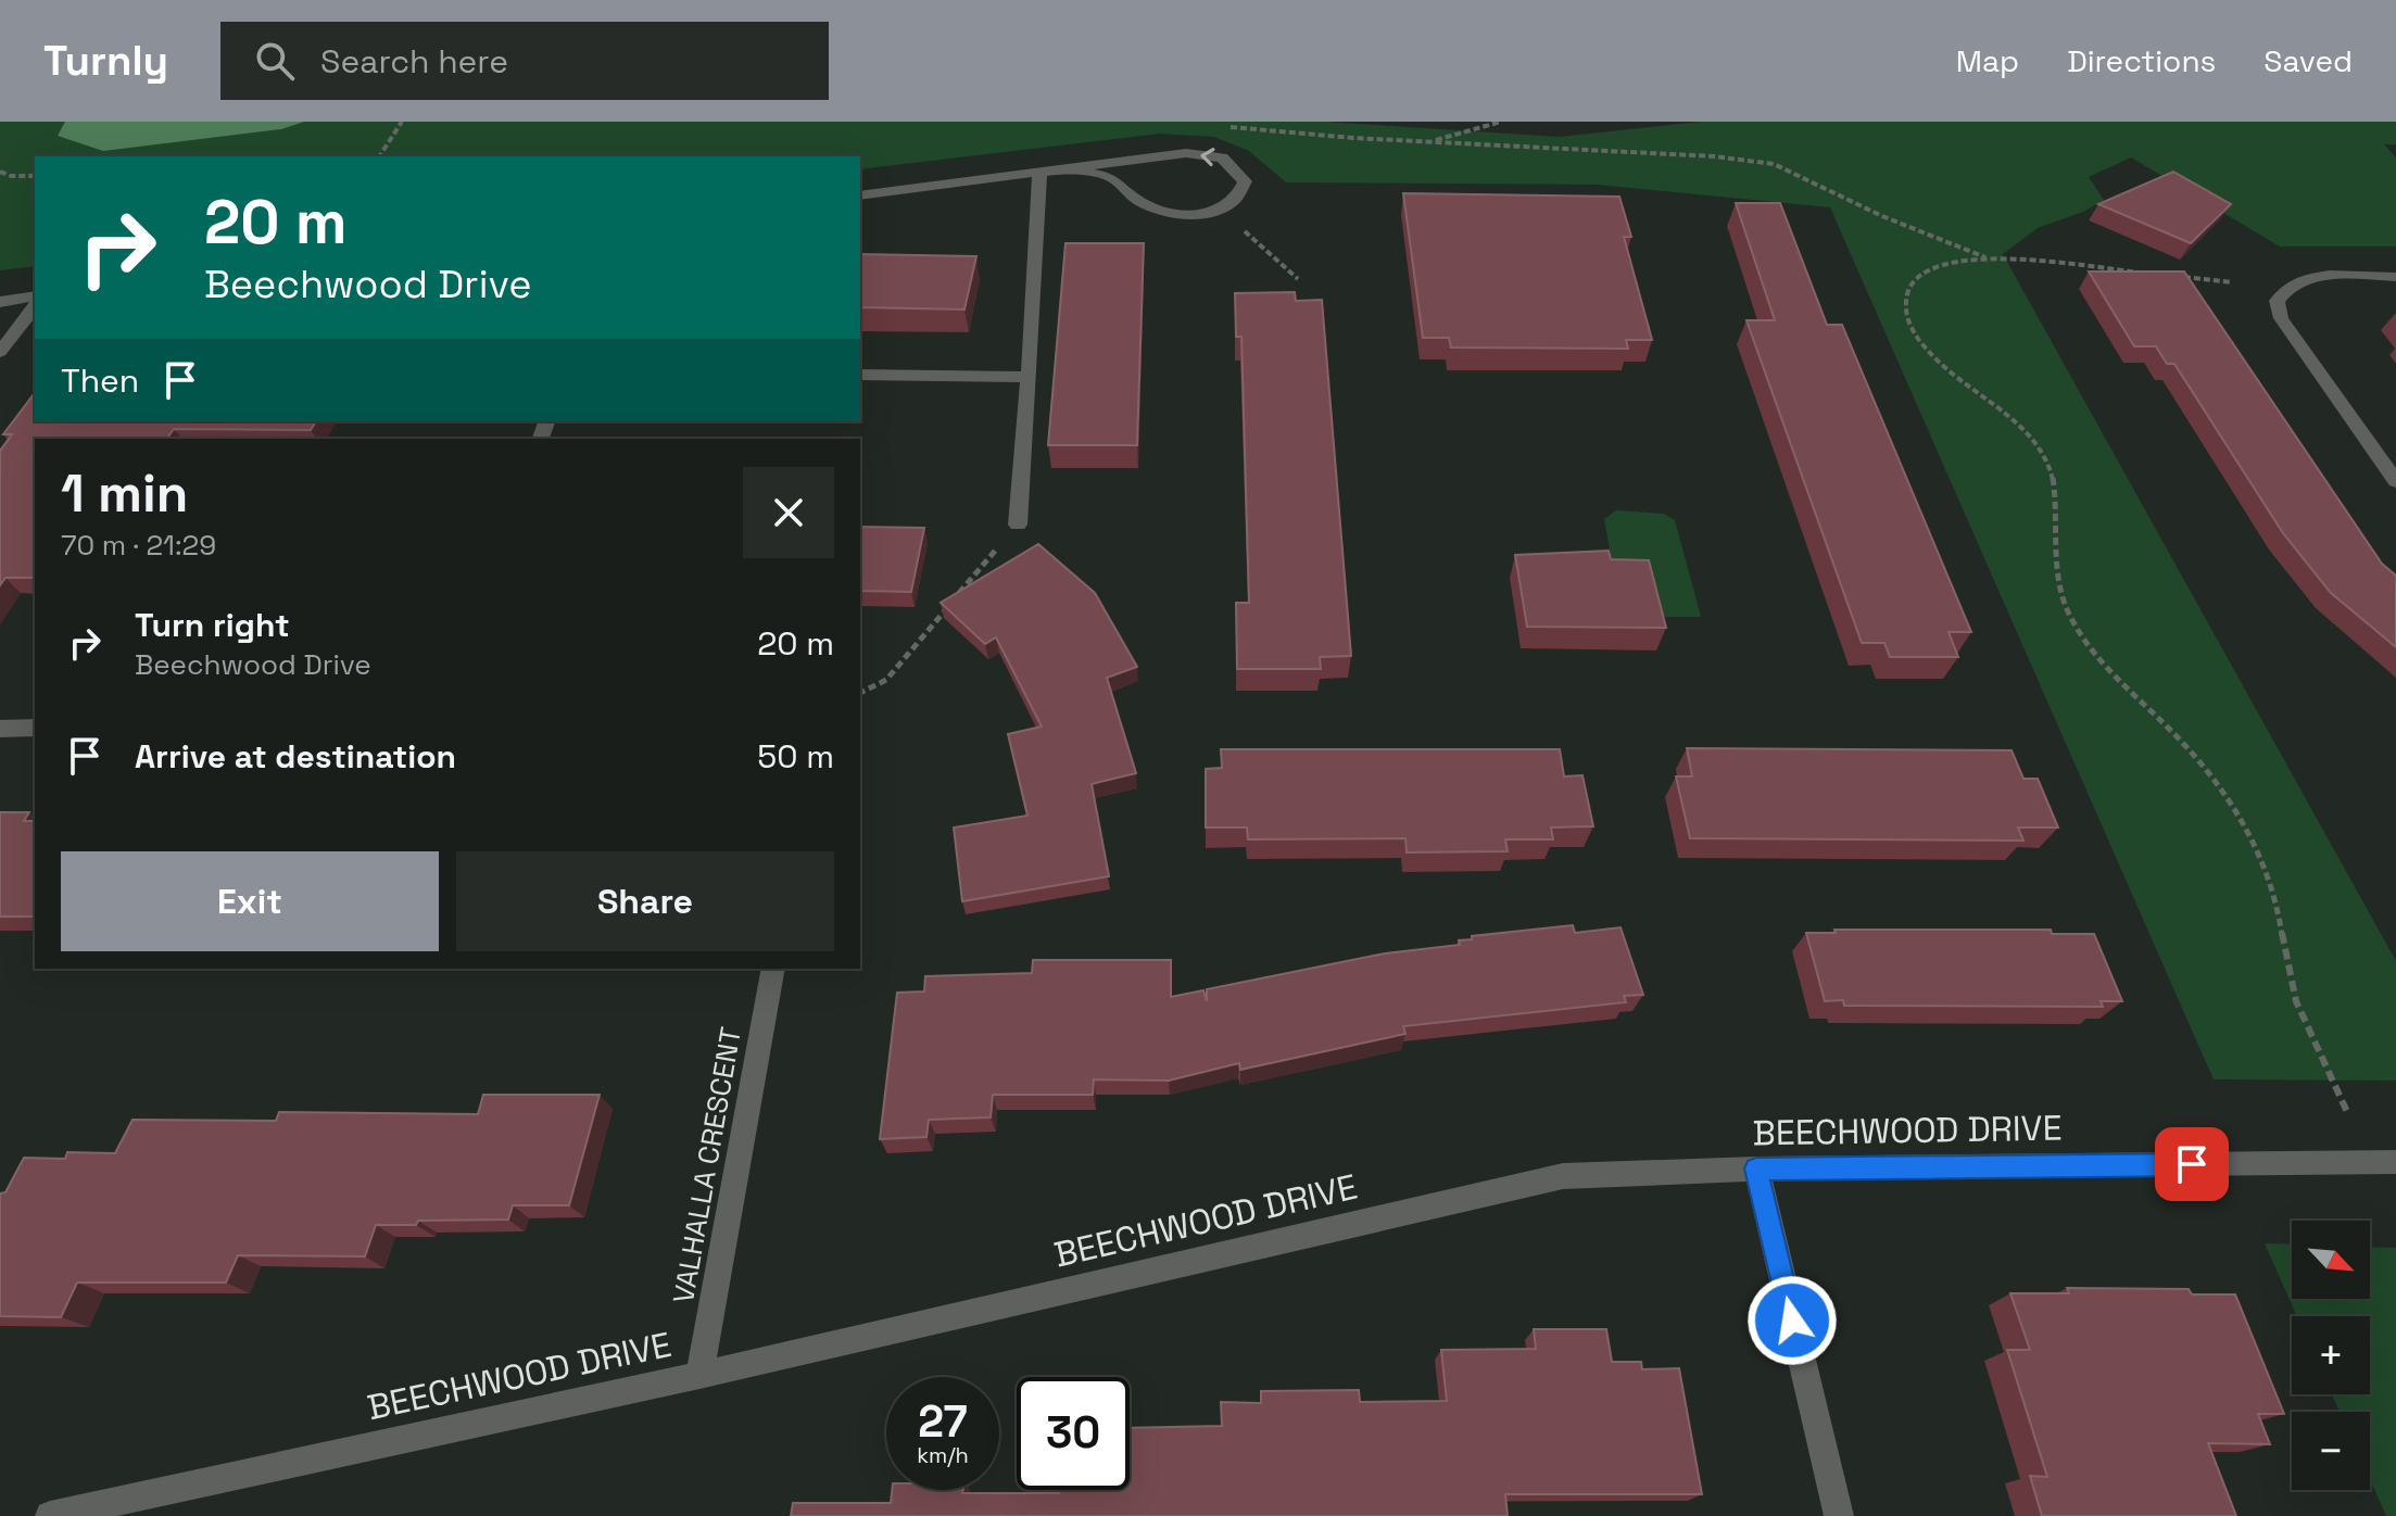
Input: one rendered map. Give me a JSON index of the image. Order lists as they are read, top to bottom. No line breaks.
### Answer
{"streets":{"street":["BEECHWOOD DRIVE","VALHALLA CRESCENT"]},"crossings":[["BEECHWOOD DRIVE","VALHALLA CRESCENT"]],"north":"bottom right","page":{"header":"Turnly","search":"Search here","nav":["Map","Directions","Saved"],"turn":["20 m","Beechwood Drive"],"then":"Then","heading":["1 min","70 m · 21:29"],"list":[{"name":"Turn right","note":"Beechwood Drive","value":"20 m"},{"name":"Arrive at destination","value":"50 m"}],"buttons":["Exit","Share"],"map_buttons":["+","−"],"speed":"27 km/h","limit":"30"}}
